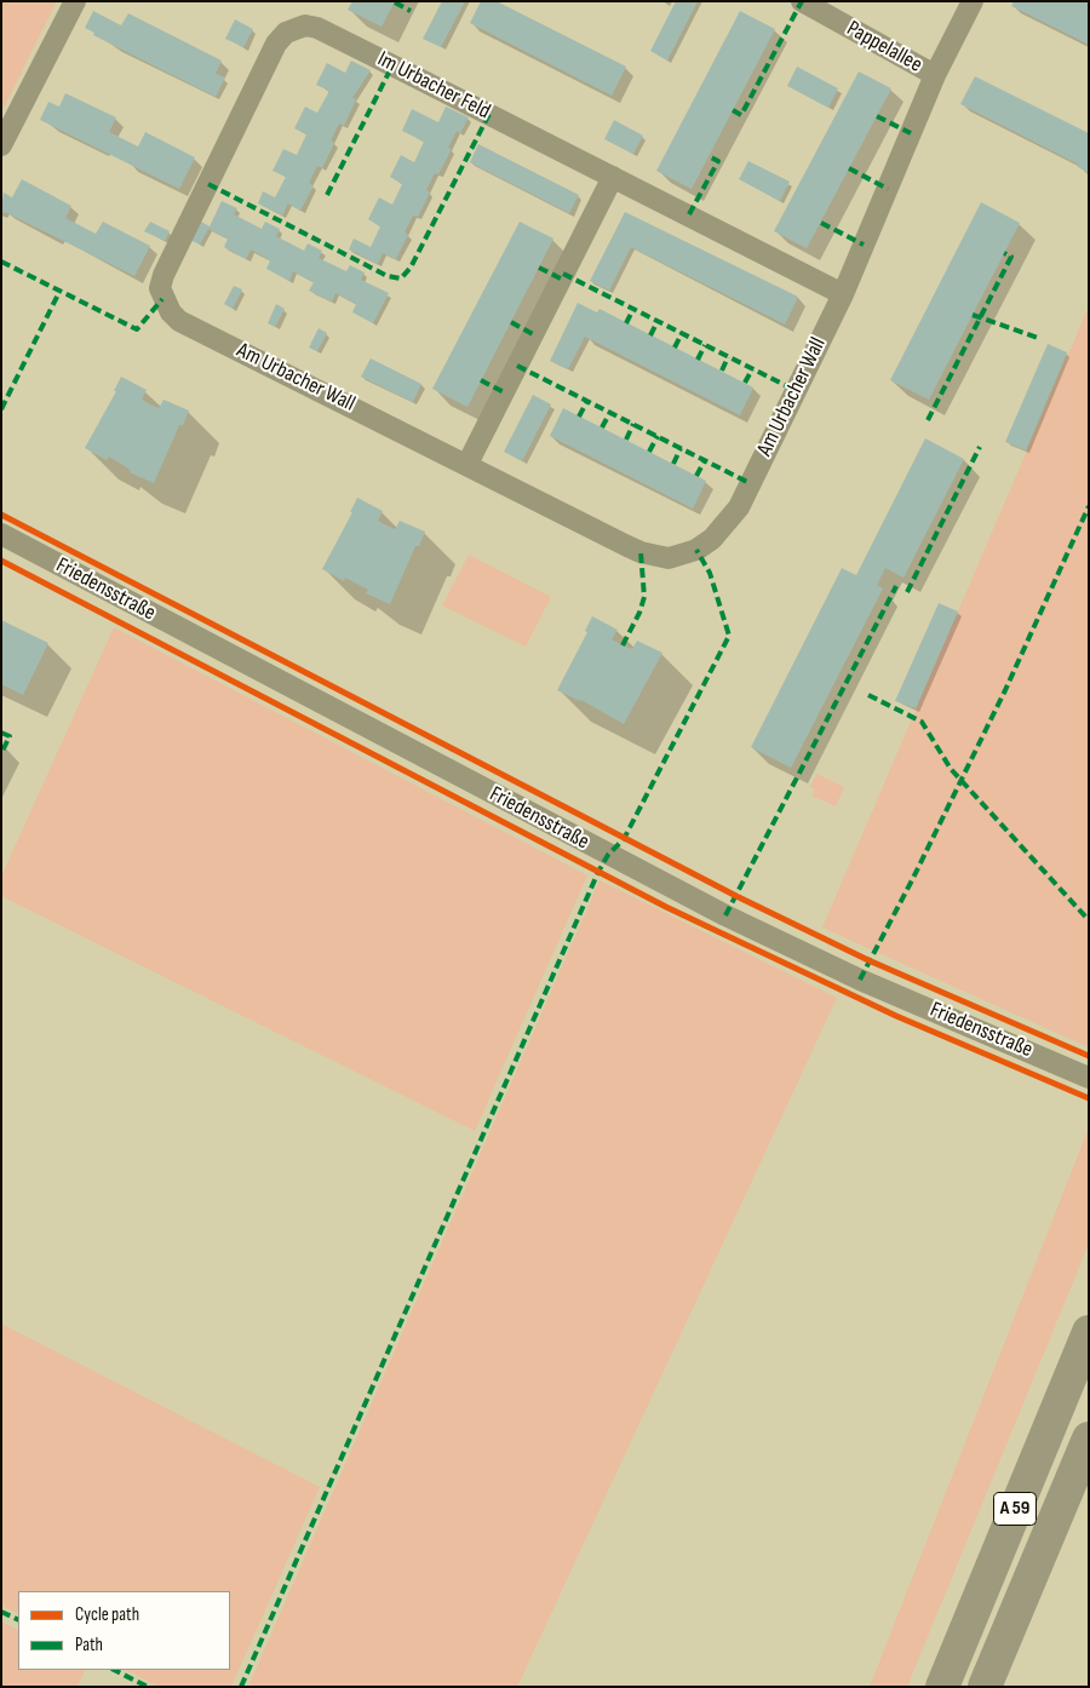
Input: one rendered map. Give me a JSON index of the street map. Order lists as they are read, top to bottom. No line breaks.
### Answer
{"streets":{"highway":["A 59"],"street":["Pappelallee","Im Urbacher Feld","Am Urbacher Wall","Friedensstraße"]},"crossings":[["Pappelallee","Am Urbacher Wall"],["Im Urbacher Feld","Am Urbacher Wall"]],"legend":["Cycle path","Path"]}
